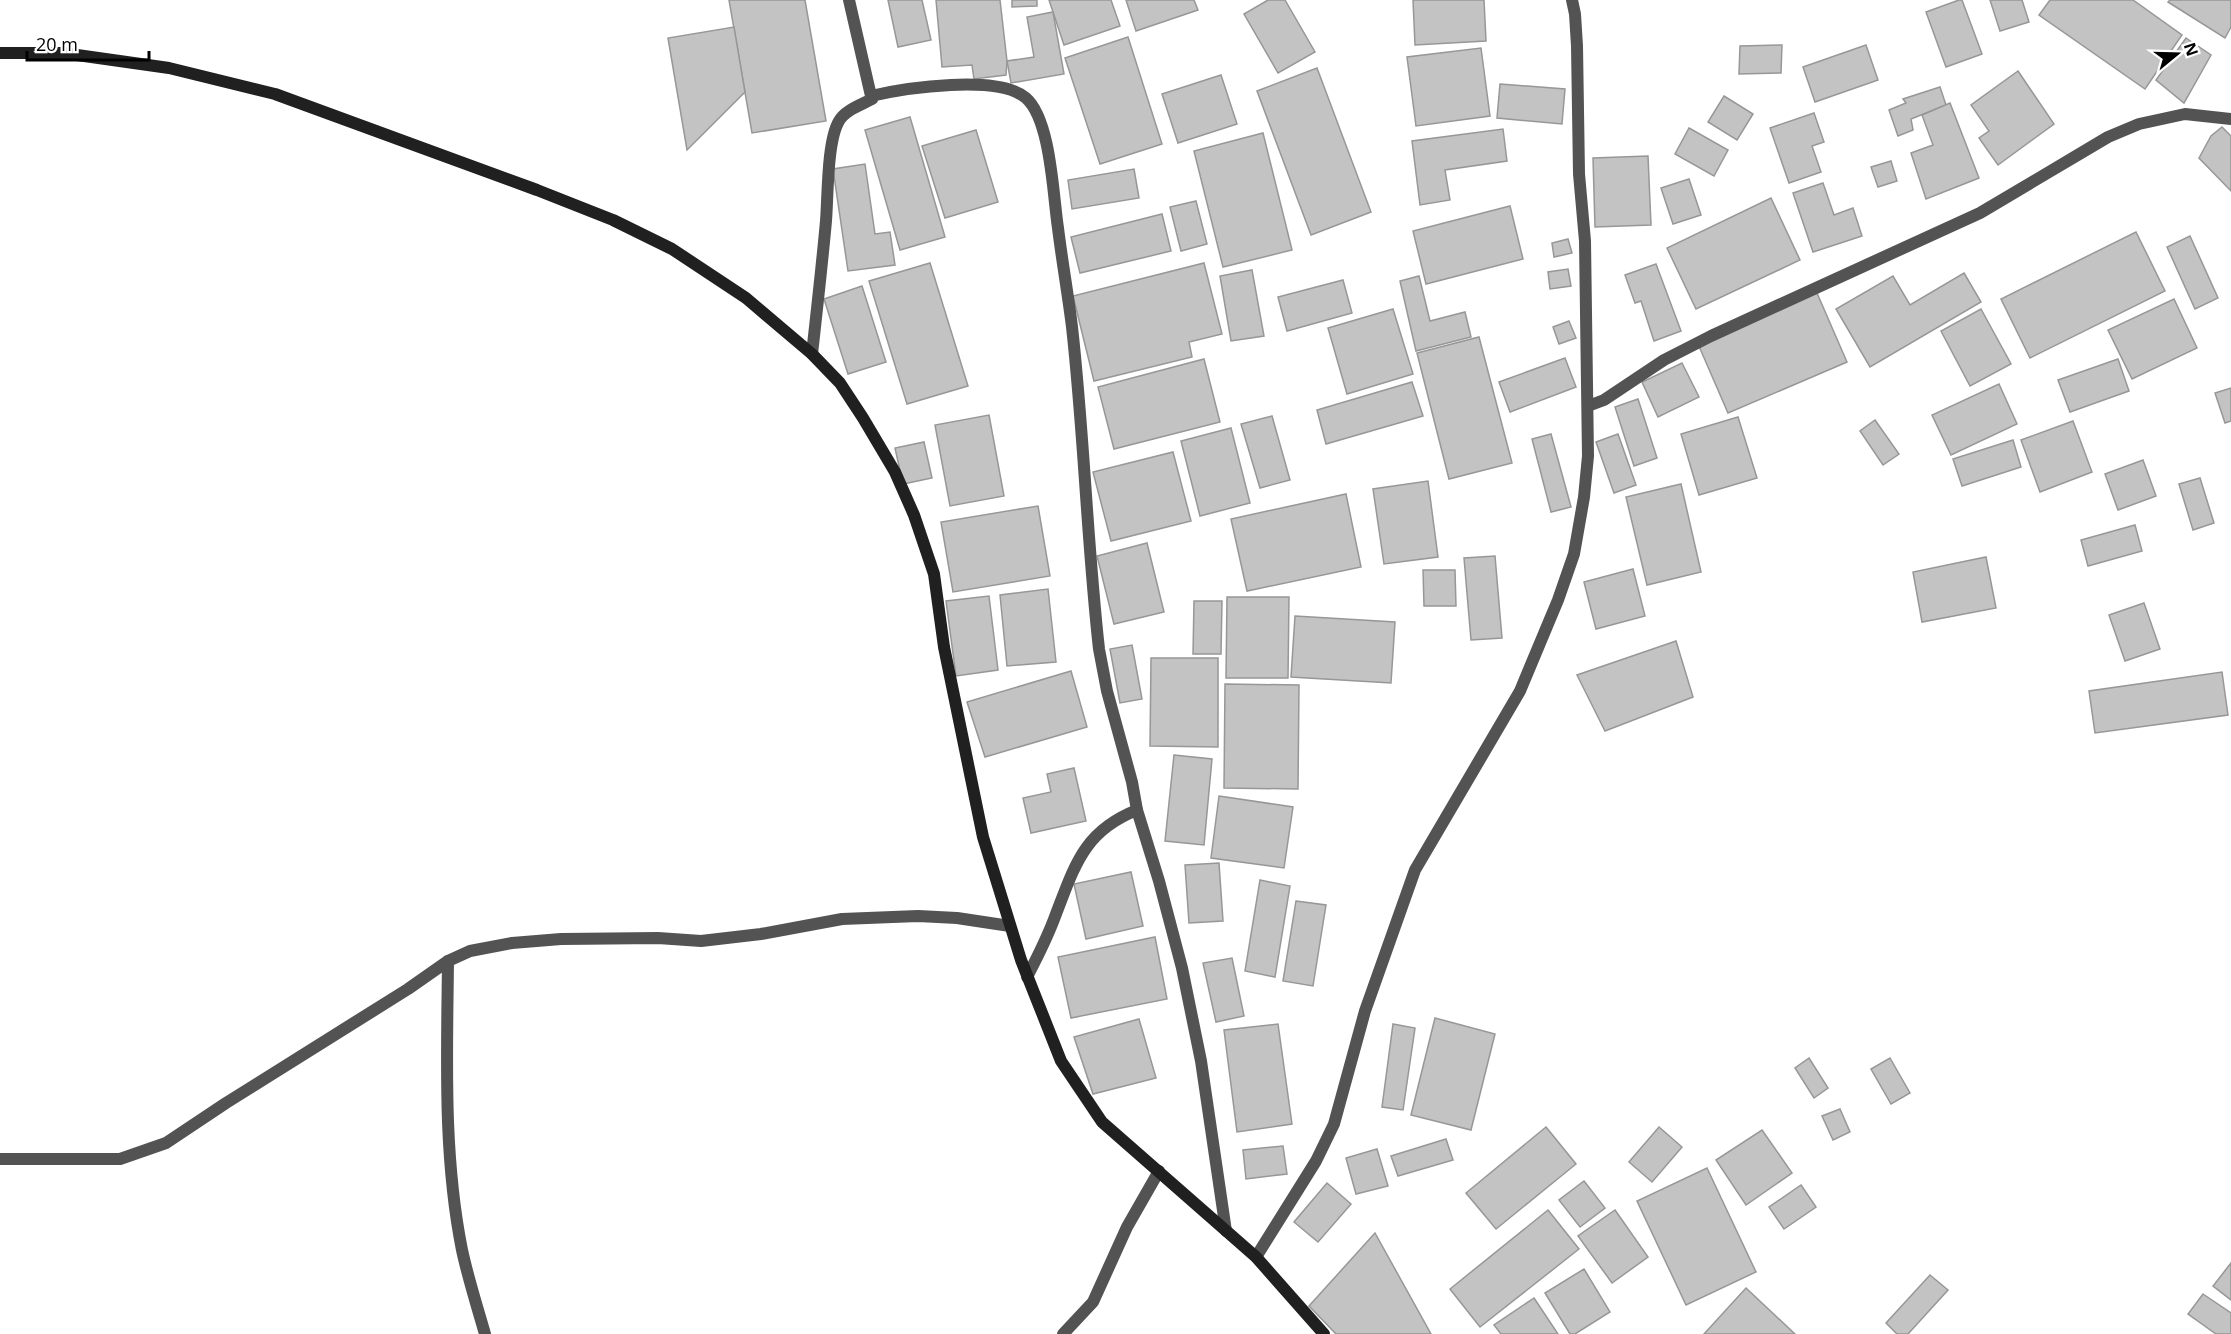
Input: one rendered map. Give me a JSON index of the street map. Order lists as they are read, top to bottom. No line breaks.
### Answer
{"scale_bar":"20 m","north":"right"}
